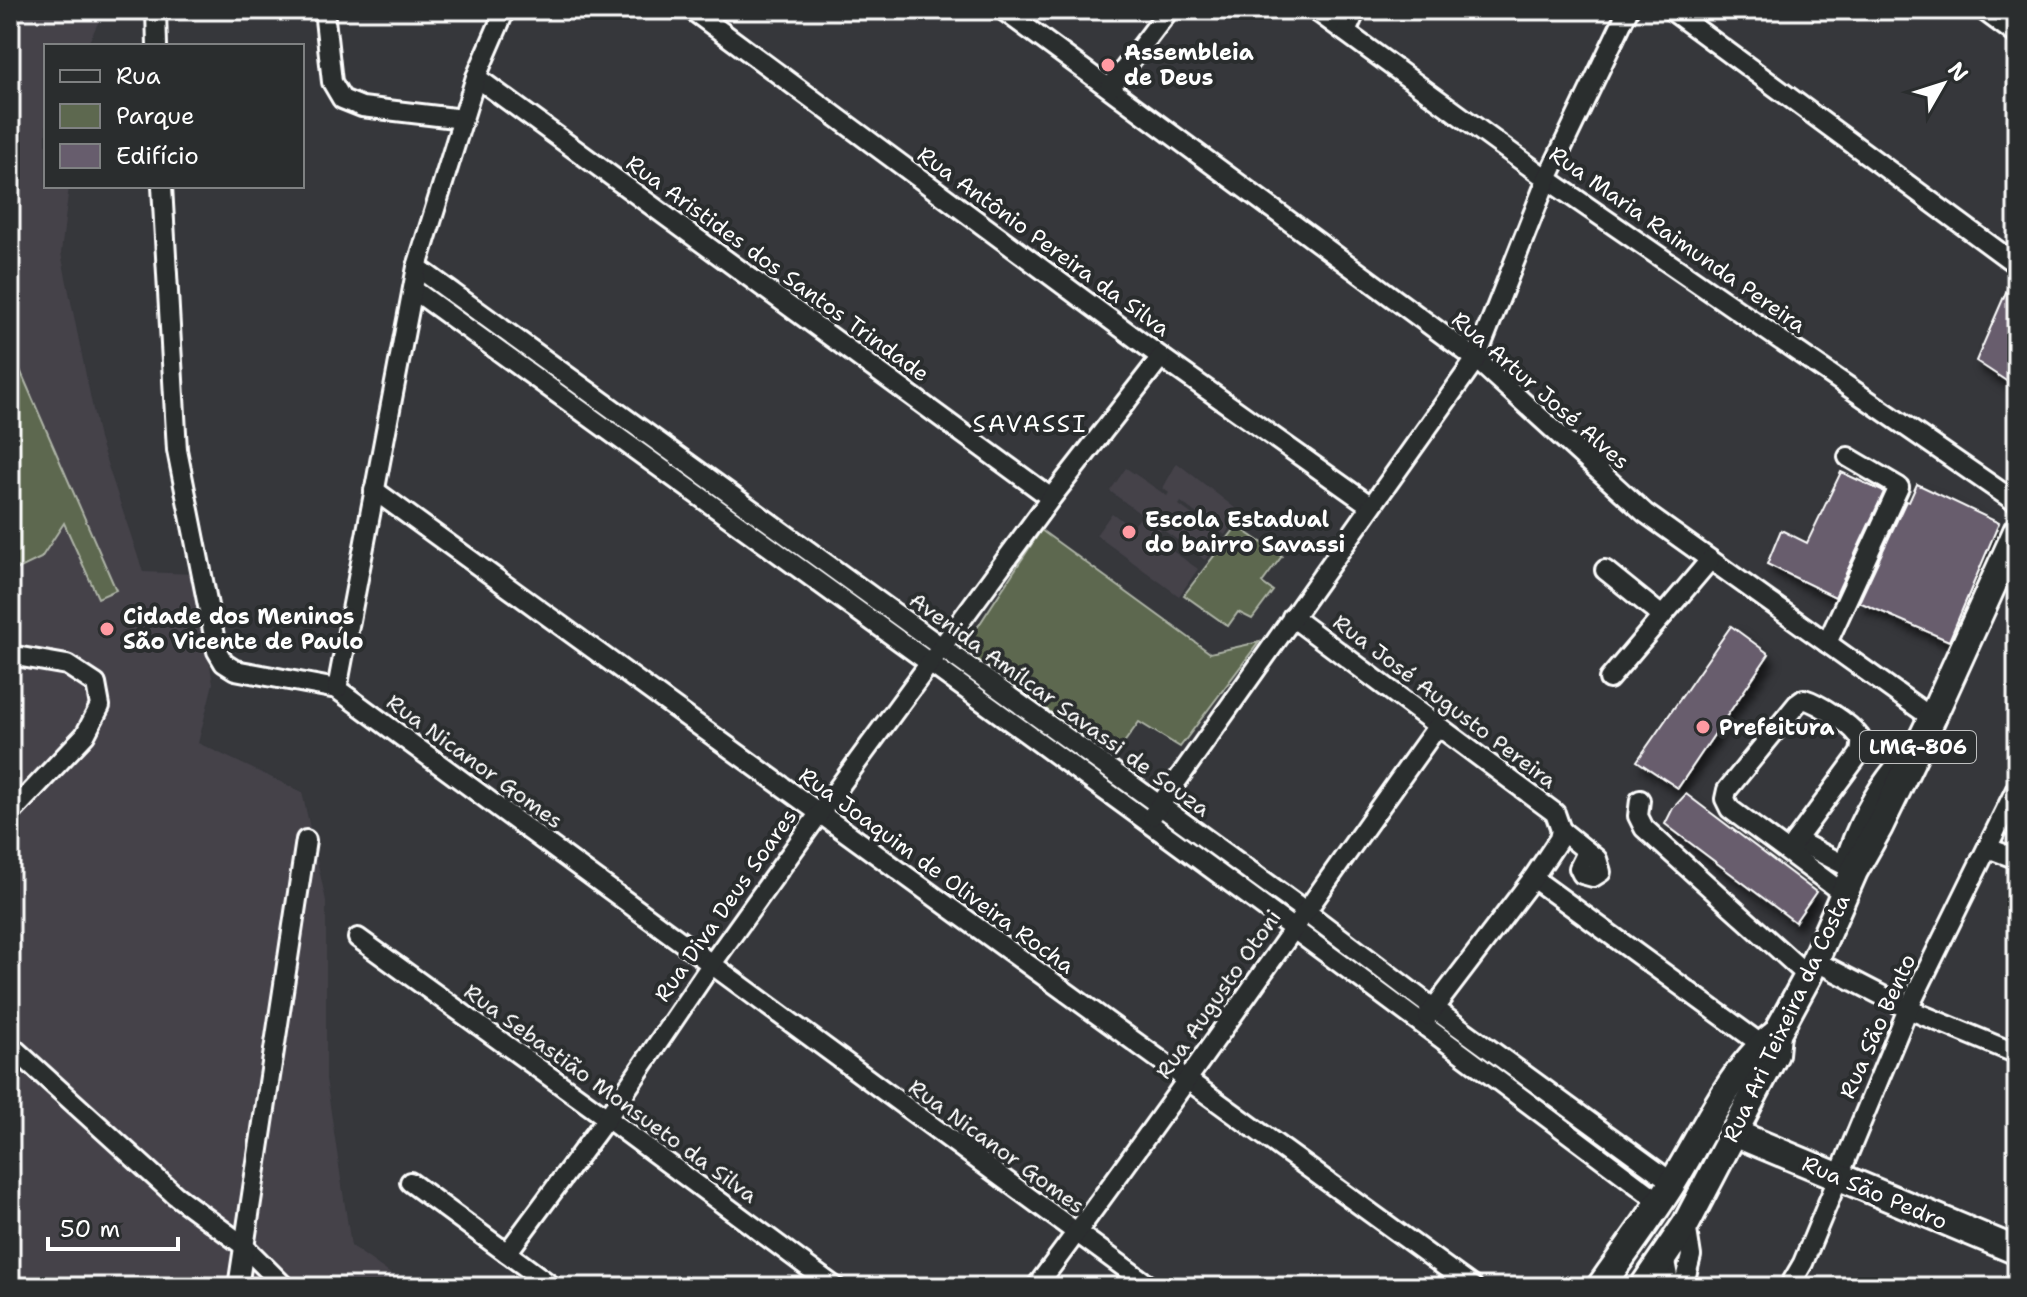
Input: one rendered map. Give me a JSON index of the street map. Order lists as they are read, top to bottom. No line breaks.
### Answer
{"streets":{"highway":["LMG-806","Rua Ari Teixeira da Costa","Rua São Pedro"],"street":["Rua Maria Raimunda Pereira","Rua Antônio Pereira da Silva","Rua Aristides dos Santos Trindade","Rua Artur José Alves","Rua José Augusto Pereira","Avenida Amílcar Savassi de Souza","Rua Nicanor Gomes","Rua Joaquim de Oliveira Rocha","Rua Diva Deus Soares","Rua Augusto Otoni","Rua São Bento","Rua Sebastião Monsueto da Silva"]},"crossings":[["Rua Antônio Pereira da Silva","Rua Diva Deus Soares"],["Rua Aristides dos Santos Trindade","Rua Diva Deus Soares"],["Rua Artur José Alves","Rua Ari Teixeira da Costa"],["Rua José Augusto Pereira","Rua Augusto Otoni"],["Avenida Amílcar Savassi de Souza","LMG-806"],["Avenida Amílcar Savassi de Souza","Rua Diva Deus Soares"],["Avenida Amílcar Savassi de Souza","Rua Augusto Otoni"],["LMG-806","Rua Ari Teixeira da Costa"],["Rua Nicanor Gomes","Rua Diva Deus Soares"],["Rua Nicanor Gomes","Rua Augusto Otoni"],["Rua Joaquim de Oliveira Rocha","Rua Diva Deus Soares"],["Rua Joaquim de Oliveira Rocha","Rua Augusto Otoni"],["Rua Diva Deus Soares","Rua Sebastião Monsueto da Silva"],["Rua Ari Teixeira da Costa","Rua São Pedro"],["Rua São Bento","Rua São Pedro"]],"districts":["SAVASSI"],"places":["Assembleia de Deus","Escola Estadual do bairro Savassi","Cidade dos Meninos São Vicente de Paulo","Prefeitura"],"legend":["Rua","Parque","Edifício"],"scale_bar":"50 m","north":"top right"}
